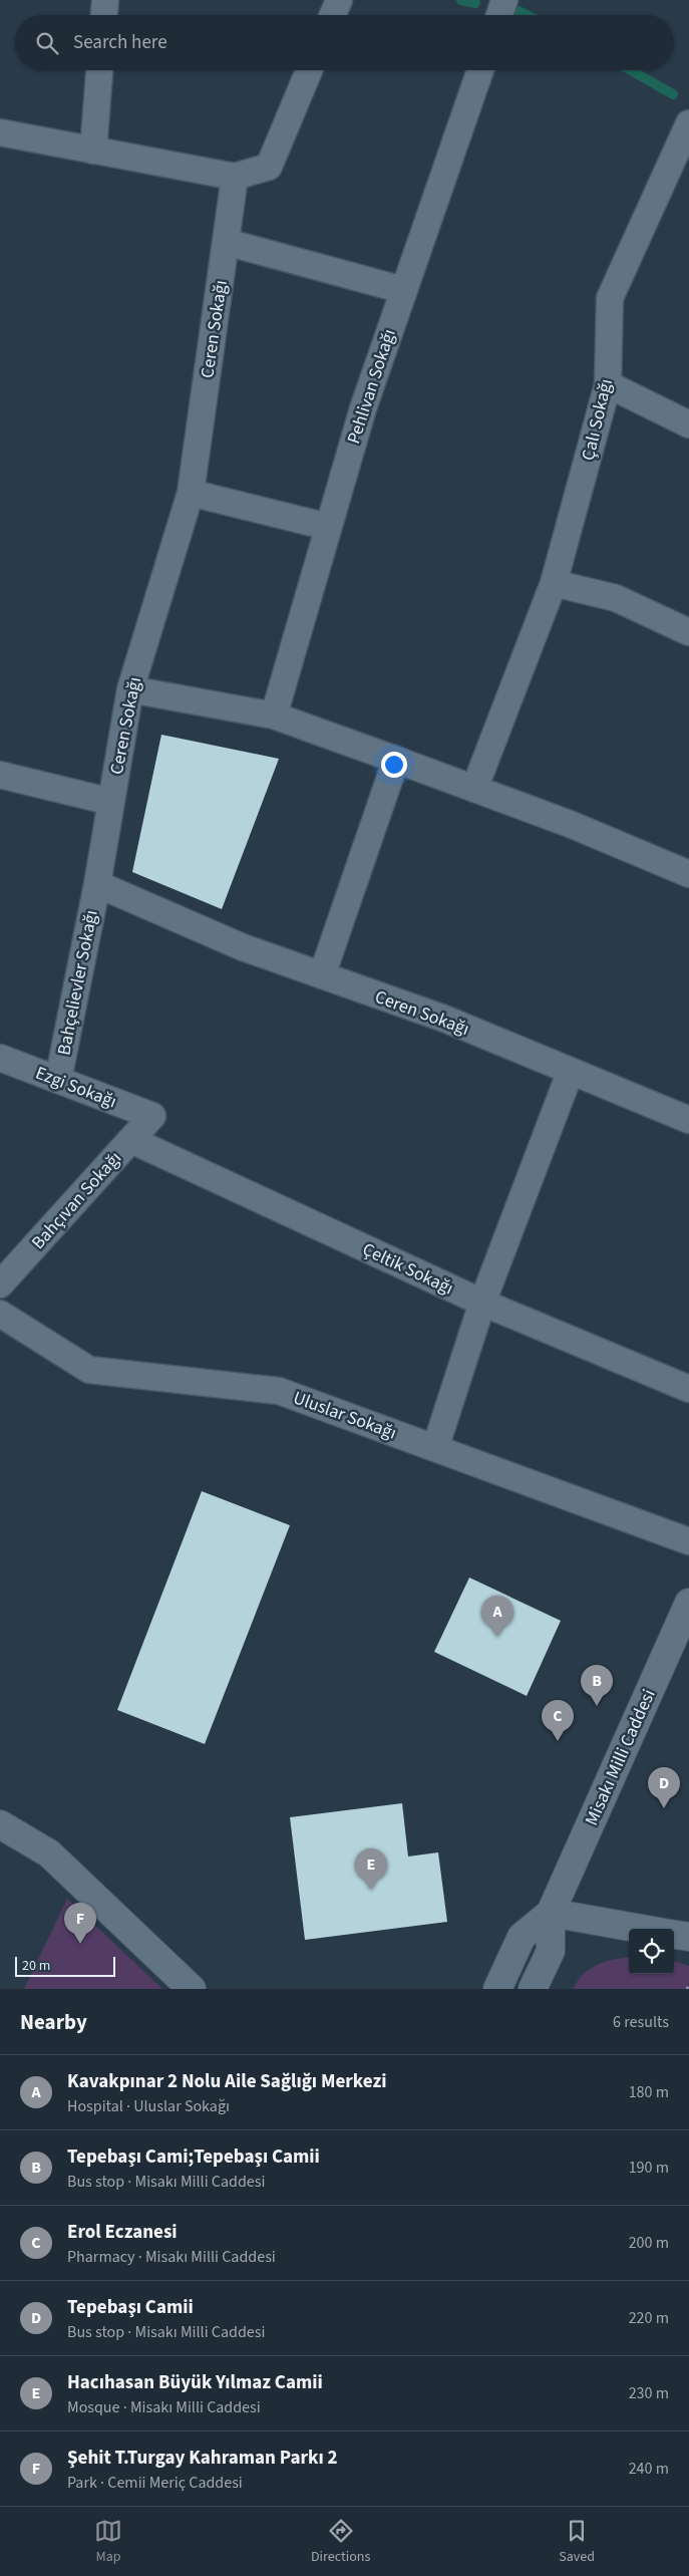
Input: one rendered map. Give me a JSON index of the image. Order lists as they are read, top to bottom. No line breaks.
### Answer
{"streets":{"street":["Ceren Sokağı","Pehlivan Sokağı","Çalı Sokağı","Bahçelievler Sokağı","Ezgi Sokağı","Bahçıvan Sokağı","Çeltik Sokağı","Uluslar Sokağı","Misakı Milli Caddesi"]},"crossings":[["Ceren Sokağı","Bahçelievler Sokağı"],["Bahçelievler Sokağı","Ezgi Sokağı"],["Ezgi Sokağı","Bahçıvan Sokağı"],["Bahçıvan Sokağı","Çeltik Sokağı"]],"scale_bar":"20 m","page":{"search":"Search here","pins":["A","B","C","D","E","F"],"scale":"20 m","heading":["Nearby","6 results"],"list":[{"mark":"A","name":"Kavakpınar 2 Nolu Aile Sağlığı Merkezi","note":"Hospital · Uluslar Sokağı","value":"180 m"},{"mark":"B","name":"Tepebaşı Cami;Tepebaşı Camii","note":"Bus stop · Misakı Milli Caddesi","value":"190 m"},{"mark":"C","name":"Erol Eczanesi","note":"Pharmacy · Misakı Milli Caddesi","value":"200 m"},{"mark":"D","name":"Tepebaşı Camii","note":"Bus stop · Misakı Milli Caddesi","value":"220 m"},{"mark":"E","name":"Hacıhasan Büyük Yılmaz Camii","note":"Mosque · Misakı Milli Caddesi","value":"230 m"},{"mark":"F","name":"Şehit T.Turgay Kahraman Parkı 2","note":"Park · Cemii Meriç Caddesi","value":"240 m"}],"nav":["Map","Directions","Saved"]}}
